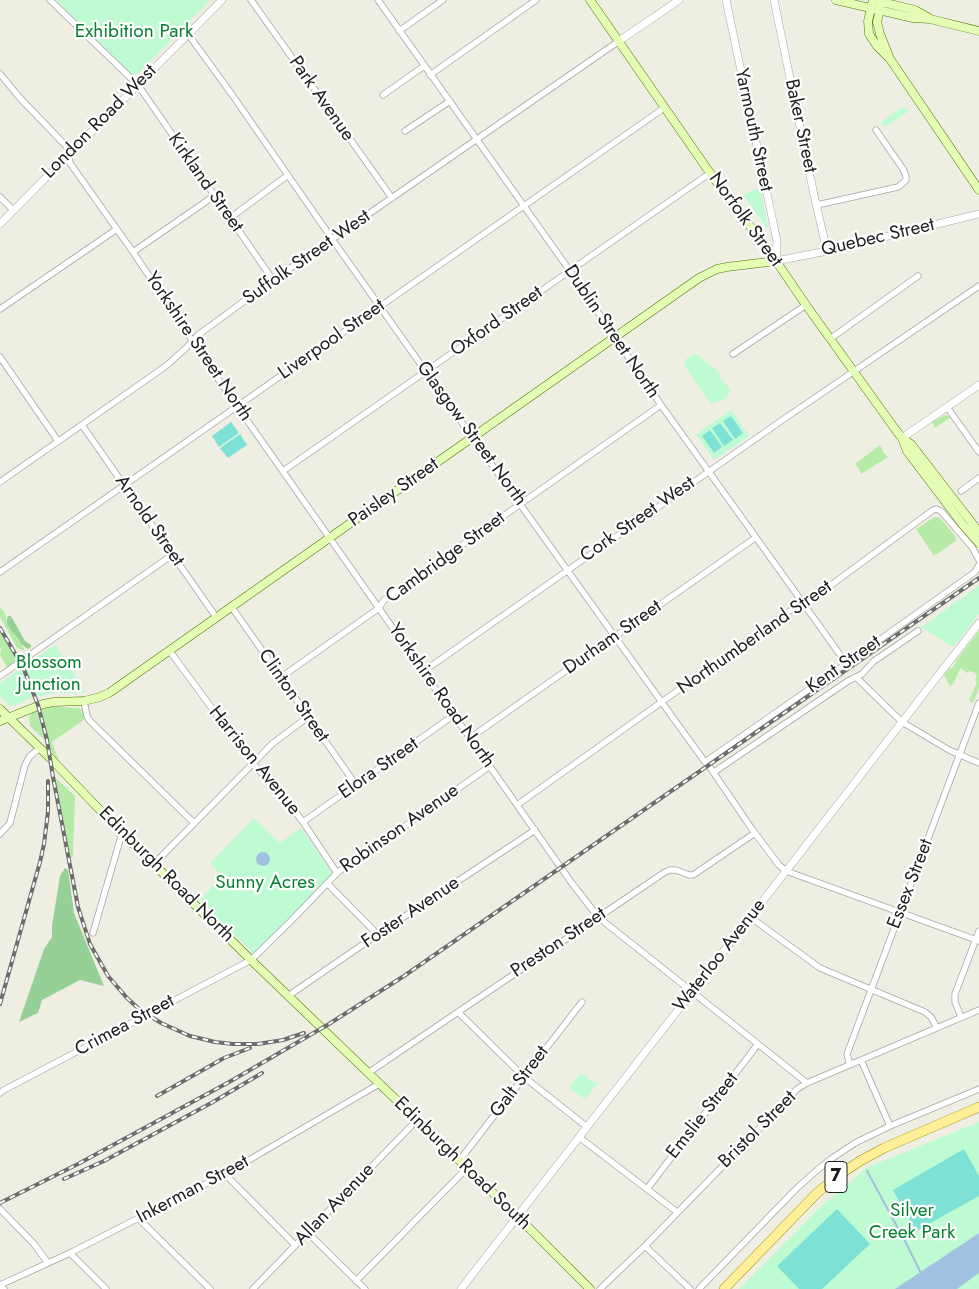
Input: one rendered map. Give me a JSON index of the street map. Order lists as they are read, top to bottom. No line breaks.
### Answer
{"streets":{"main road":["Norfolk Street","Paisley Street","Edinburgh Road North","Edinburgh Road South","7"],"street":["Park Avenue","London Road West","Baker Street","Yarmouth Street","Kirkland Street","Quebec Street","Suffolk Street West","Oxford Street","Dublin Street North","Liverpool Street","Yorkshire Street North","Glasgow Street North","Cork Street West","Arnold Street","Cambridge Street","Durham Street","Northumberland Street","Kent Street","Clinton Street","Yorkshire Road North","Harrison Avenue","Elora Street","Robinson Avenue","Essex Street","Foster Avenue","Preston Street","Waterloo Avenue","Crimea Street","Galt Street","Emslie Street","Bristol Street","Inkerman Street","Allan Avenue"]},"crossings":[["Park Avenue","Suffolk Street West"],["London Road West","Kirkland Street"],["London Road West","Yorkshire Street North"],["London Road West","Glasgow Street North"],["Baker Street","Quebec Street"],["Yarmouth Street","Norfolk Street"],["Yarmouth Street","Quebec Street"],["Yarmouth Street","Paisley Street"],["Kirkland Street","Suffolk Street West"],["Norfolk Street","Quebec Street"],["Norfolk Street","Suffolk Street West"],["Norfolk Street","Oxford Street"],["Norfolk Street","Liverpool Street"],["Norfolk Street","Paisley Street"],["Norfolk Street","Cork Street West"],["Quebec Street","Paisley Street"],["Suffolk Street West","Dublin Street North"],["Suffolk Street West","Yorkshire Street North"],["Suffolk Street West","Glasgow Street North"],["Suffolk Street West","Arnold Street"],["Oxford Street","Dublin Street North"],["Oxford Street","Yorkshire Street North"],["Oxford Street","Glasgow Street North"],["Dublin Street North","Liverpool Street"],["Dublin Street North","Paisley Street"],["Dublin Street North","Cork Street West"],["Dublin Street North","Cambridge Street"],["Dublin Street North","Durham Street"],["Dublin Street North","Northumberland Street"],["Dublin Street North","Kent Street"],["Liverpool Street","Yorkshire Street North"],["Liverpool Street","Glasgow Street North"],["Liverpool Street","Arnold Street"],["Yorkshire Street North","Paisley Street"],["Yorkshire Street North","Yorkshire Road North"],["Glasgow Street North","Paisley Street"],["Glasgow Street North","Cork Street West"],["Glasgow Street North","Cambridge Street"],["Glasgow Street North","Durham Street"],["Glasgow Street North","Northumberland Street"],["Glasgow Street North","Kent Street"],["Glasgow Street North","Preston Street"],["Glasgow Street North","Waterloo Avenue"],["Paisley Street","Arnold Street"],["Paisley Street","Clinton Street"],["Paisley Street","Yorkshire Road North"],["Paisley Street","Harrison Avenue"],["Paisley Street","Edinburgh Road North"],["Cork Street West","Yorkshire Road North"],["Cambridge Street","Clinton Street"],["Cambridge Street","Yorkshire Road North"],["Durham Street","Yorkshire Road North"],["Northumberland Street","Yorkshire Road North"],["Clinton Street","Elora Street"],["Yorkshire Road North","Elora Street"],["Yorkshire Road North","Robinson Avenue"],["Yorkshire Road North","Foster Avenue"],["Harrison Avenue","Elora Street"],["Harrison Avenue","Robinson Avenue"],["Robinson Avenue","Edinburgh Road North"],["Robinson Avenue","Crimea Street"],["Edinburgh Road North","Foster Avenue"],["Edinburgh Road North","Crimea Street"],["Edinburgh Road North","Edinburgh Road South"],["Essex Street","Bristol Street"],["Preston Street","Edinburgh Road South"],["Waterloo Avenue","Edinburgh Road South"],["Galt Street","Edinburgh Road South"],["Edinburgh Road South","Inkerman Street"],["Edinburgh Road South","Allan Avenue"]],"parks":["Exhibition Park","Blossom Junction","Sunny Acres","Silver Creek Park"]}
